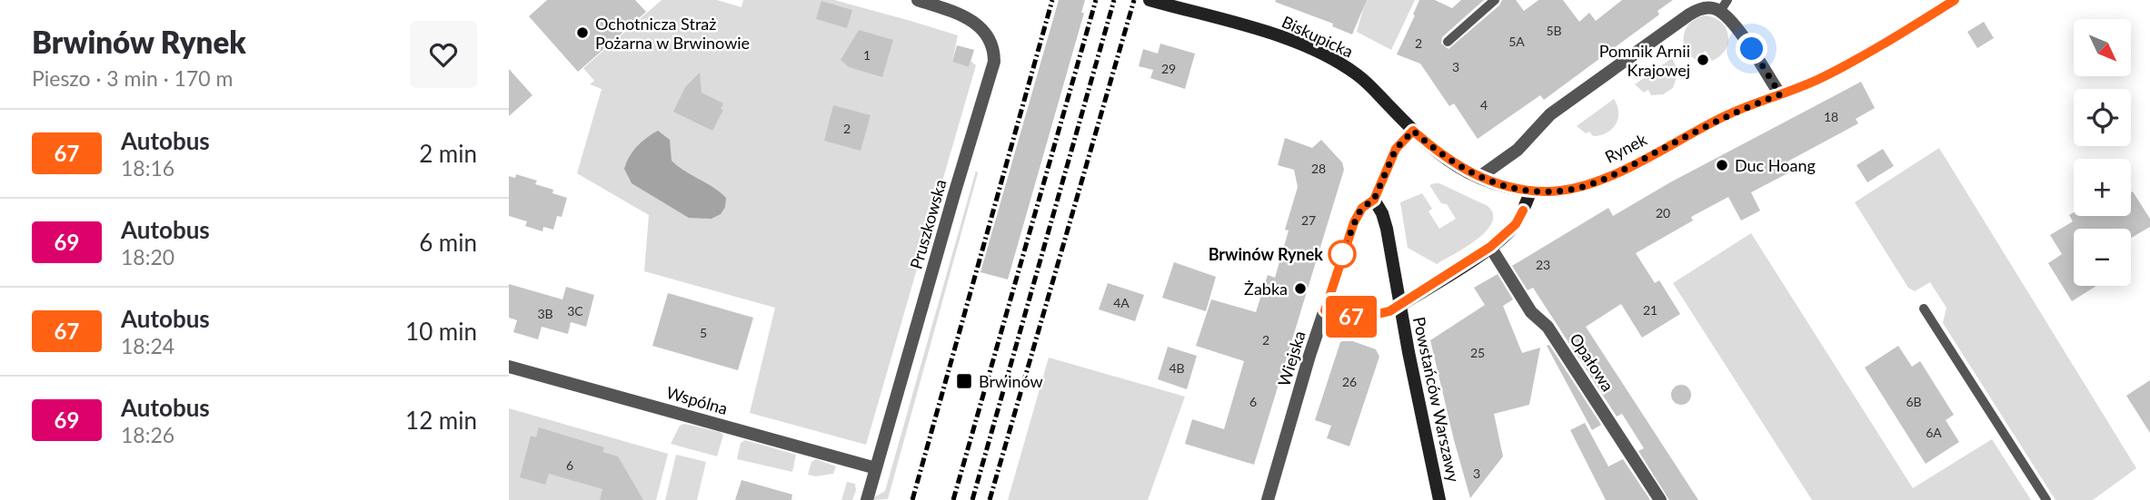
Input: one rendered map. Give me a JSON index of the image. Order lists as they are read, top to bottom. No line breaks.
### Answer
{"streets":{"main road":["Biskupicka","Rynek","Powstańców Warszawy"],"street":["Pruszkowska","Wiejska","Opałowa","Wspólna"]},"crossings":[["Biskupicka","Rynek"],["Pruszkowska","Wspólna"],["Wiejska","Powstańców Warszawy"]],"places":{"other":["Ochotnicza Straż Pożarna w Brwinowie","Pomnik Arnii Krajowej","Duc Hoang","Brwinów Rynek","Żabka"],"transit":["Brwinów"]},"lines":["bus line 67"],"house_numbers":["5B","5A","2","1","3","29","4","18","2","28","20","27","23","4A","21","3C","3B","5","2","25","4B","26","6","6B","6A","6","3"],"north":"bottom right","page":{"heading":["Brwinów Rynek","Pieszo · 3 min · 170 m"],"on_map":"67","map_buttons":["+","−"],"list":[{"mark":"67","name":"Autobus","note":"18:16","value":"2 min"},{"mark":"69","name":"Autobus","note":"18:20","value":"6 min"},{"mark":"67","name":"Autobus","note":"18:24","value":"10 min"},{"mark":"69","name":"Autobus","note":"18:26","value":"12 min"}]}}
